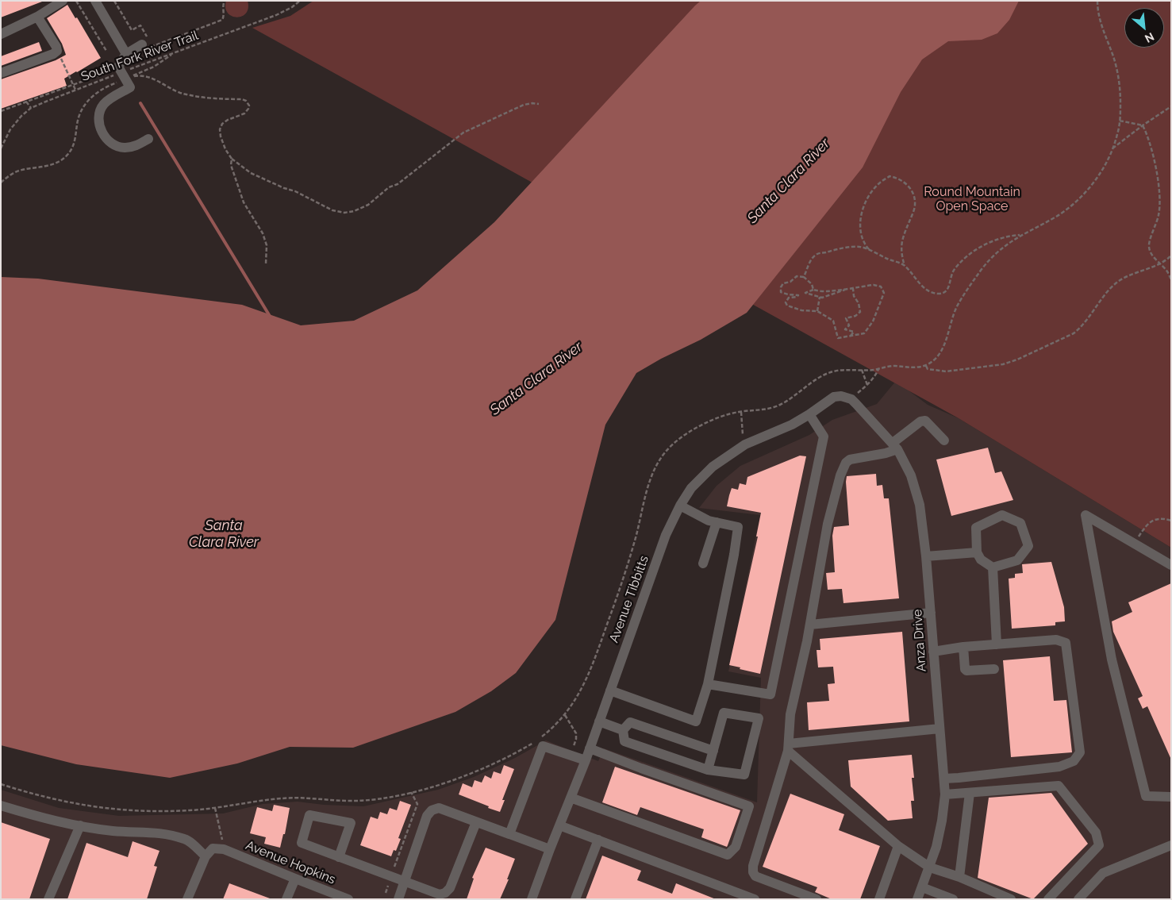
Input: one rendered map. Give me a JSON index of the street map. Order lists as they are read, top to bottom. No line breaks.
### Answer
{"streets":{"street":["Avenue Tibbitts","Anza Drive","Avenue Hopkins"],"path":["South Fork River Trail"]},"crossings":[["Avenue Tibbitts","Anza Drive"]],"water":["Santa Clara River"],"parks":["Round Mountain Open Space"],"north":"bottom right"}
